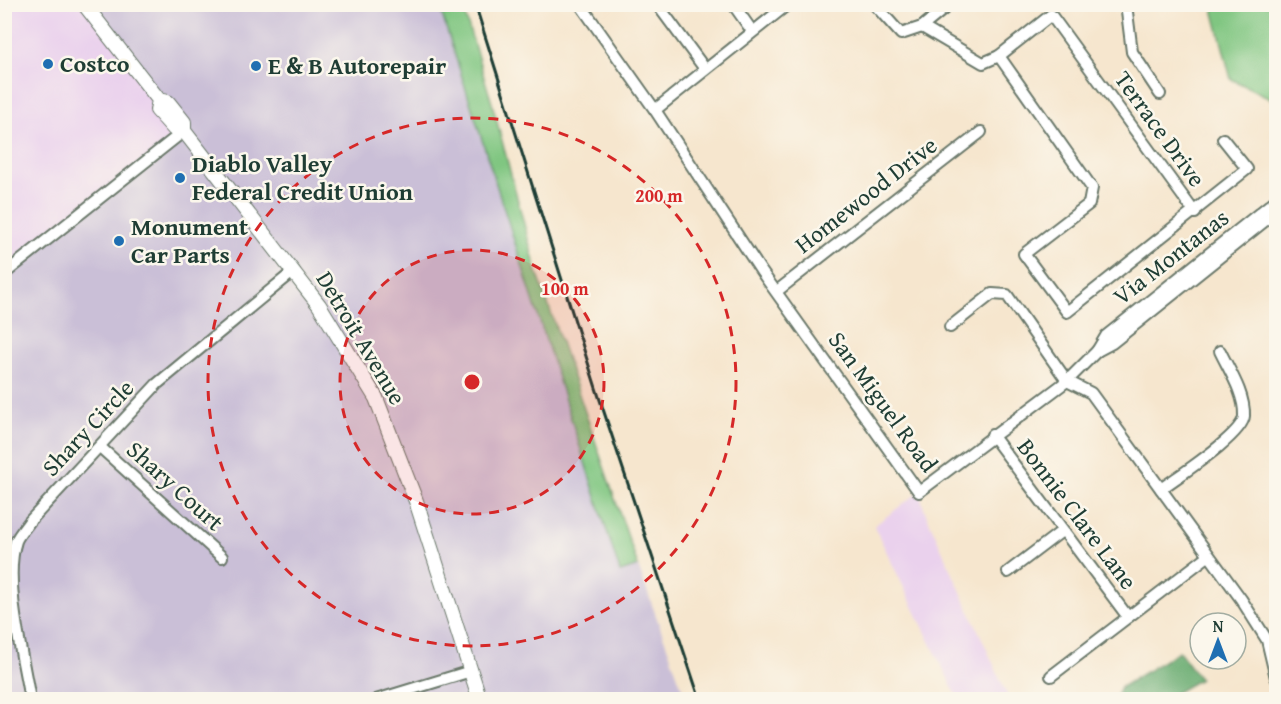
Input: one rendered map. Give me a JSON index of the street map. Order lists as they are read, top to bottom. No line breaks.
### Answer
{"streets":{"street":["Terrace Drive","Homewood Drive","Via Montanas","Detroit Avenue","San Miguel Road","Shary Circle","Shary Court","Bonnie Clare Lane"]},"crossings":[["Homewood Drive","San Miguel Road"],["Via Montanas","San Miguel Road"],["Detroit Avenue","Shary Circle"],["San Miguel Road","Bonnie Clare Lane"],["Shary Circle","Shary Court"]],"places":["Costco","E & B Autorepair","Diablo Valley Federal Credit Union","Monument Car Parts"],"north":"top","rings":["200 m","100 m"]}
